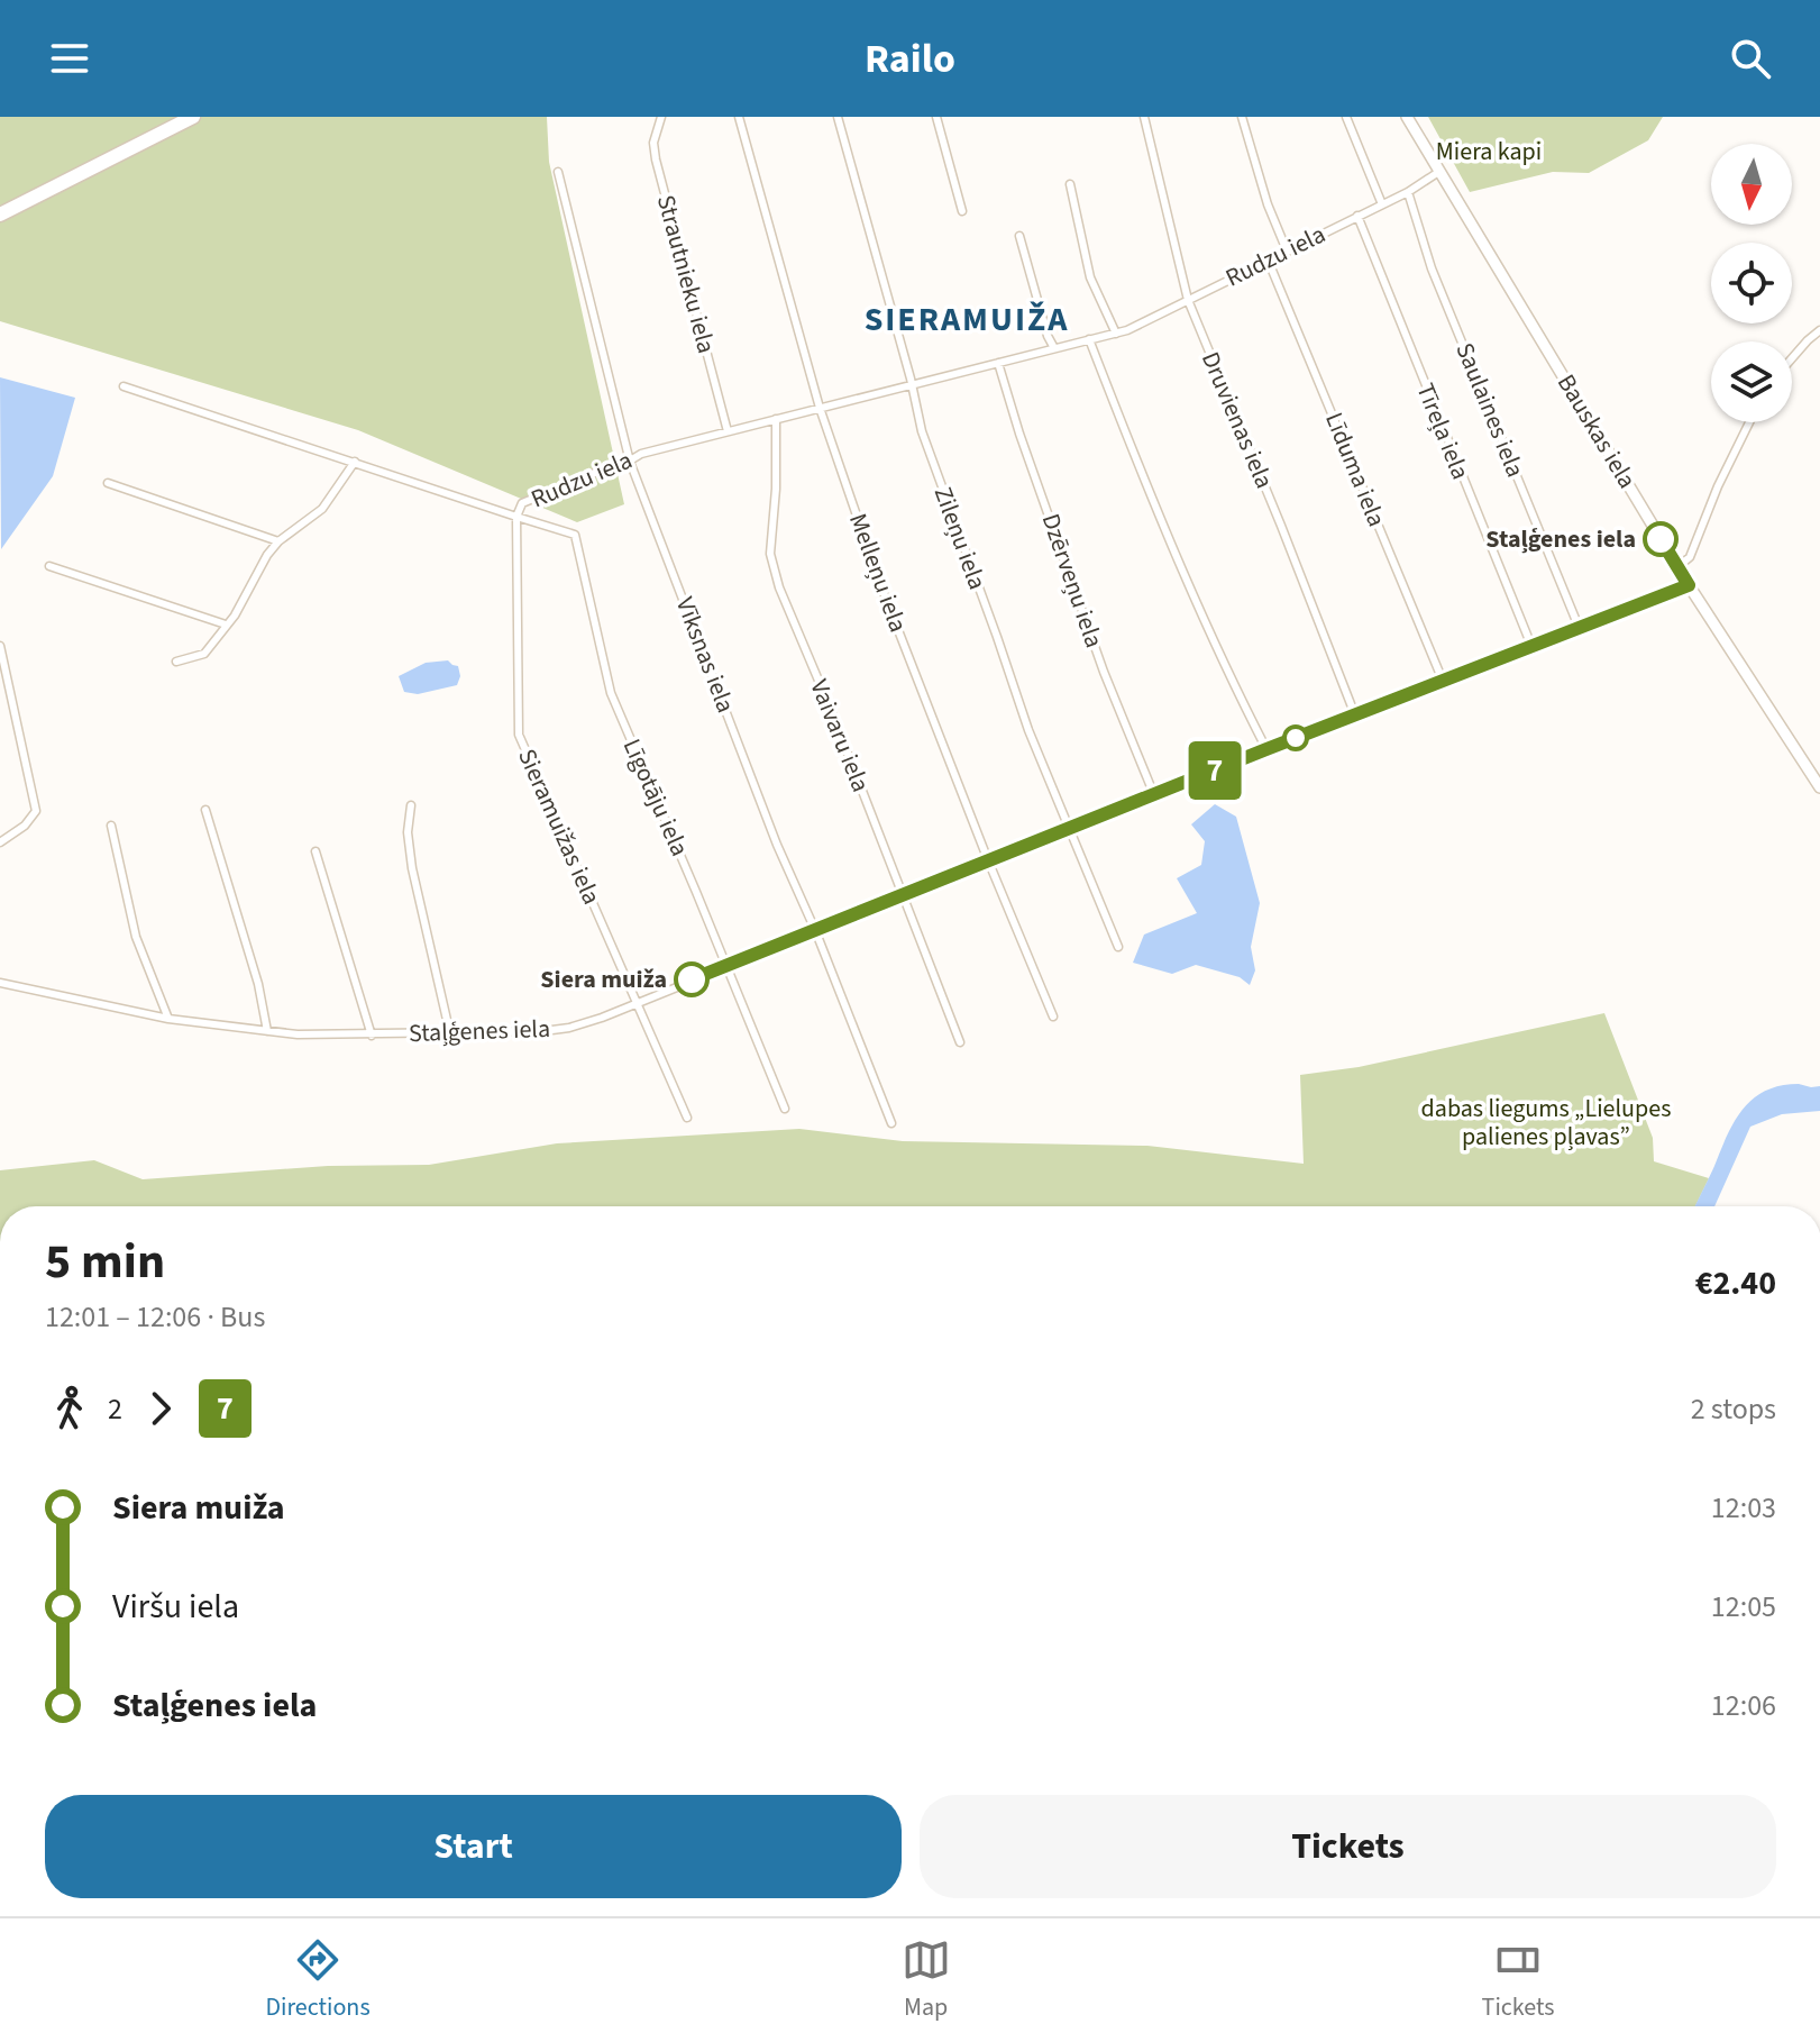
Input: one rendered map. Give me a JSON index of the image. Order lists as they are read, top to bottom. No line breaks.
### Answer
{"streets":{"street":["Rudzu iela","Strautnieku iela","Saulaines iela","Druvienas iela","Tīreļa iela","Bauskas iela","Līduma iela","Zileņu iela","Melleņu iela","Dzērveņu iela","Vīksnas iela","Vaivaru iela","Līgotāju iela","Sieramuižas iela","Staļģenes iela"]},"crossings":[["Rudzu iela","Strautnieku iela"],["Rudzu iela","Saulaines iela"],["Rudzu iela","Druvienas iela"],["Rudzu iela","Tīreļa iela"],["Rudzu iela","Bauskas iela"],["Rudzu iela","Līduma iela"],["Rudzu iela","Zileņu iela"],["Rudzu iela","Melleņu iela"],["Rudzu iela","Dzērveņu iela"],["Rudzu iela","Vīksnas iela"],["Rudzu iela","Vaivaru iela"],["Rudzu iela","Līgotāju iela"],["Rudzu iela","Sieramuižas iela"],["Saulaines iela","Staļģenes iela"],["Druvienas iela","Staļģenes iela"],["Tīreļa iela","Staļģenes iela"],["Bauskas iela","Staļģenes iela"],["Līduma iela","Staļģenes iela"],["Zileņu iela","Staļģenes iela"],["Melleņu iela","Staļģenes iela"],["Dzērveņu iela","Staļģenes iela"],["Vīksnas iela","Staļģenes iela"],["Vaivaru iela","Staļģenes iela"],["Līgotāju iela","Sieramuižas iela"],["Līgotāju iela","Staļģenes iela"],["Sieramuižas iela","Staļģenes iela"]],"districts":["SIERAMUIŽA"],"parks":["Miera kapi","dabas liegums „Lielupes palienes pļavas”"],"places":["Staļģenes iela","Siera muiža"],"lines":["bus line 7"],"north":"bottom","page":{"header":"Railo","on_map":"7","heading":["5 min","12:01 – 12:06 · Bus","€2.40"],"legs":["2","7","2 stops"],"list":[{"name":"Siera muiža","value":"12:03"},{"name":"Viršu iela","value":"12:05"},{"name":"Staļģenes iela","value":"12:06"}],"buttons":["Start","Tickets"],"tabs":["Directions","Map","Tickets"]}}
